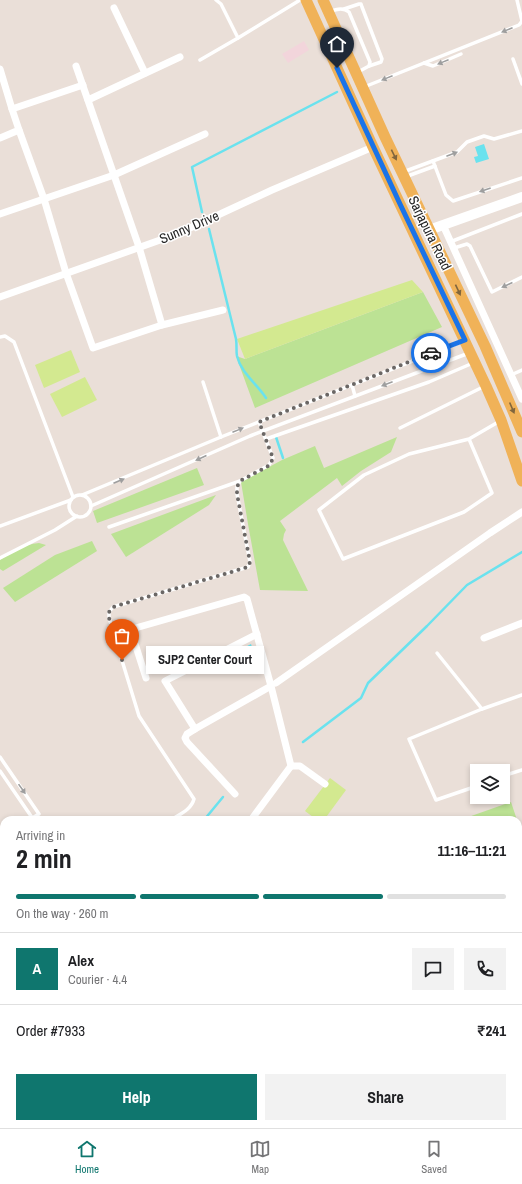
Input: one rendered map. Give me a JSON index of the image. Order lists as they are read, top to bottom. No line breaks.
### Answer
{"streets":{"main road":["Sarjapura Road"],"street":["Sunny Drive"]},"crossings":[["Sunny Drive","Sarjapura Road"]],"places":["SJP2 Center Court"],"page":{"bubble":"SJP2 Center Court","heading":["2 min","Arriving in","11:16–11:21"],"panel":["Alex","Courier · 4.4","Order #7933","₹241"],"bar":"On the way · 260 m","round":"A","buttons":["Help","Share"],"tabs":["Home","Map","Saved"]}}
